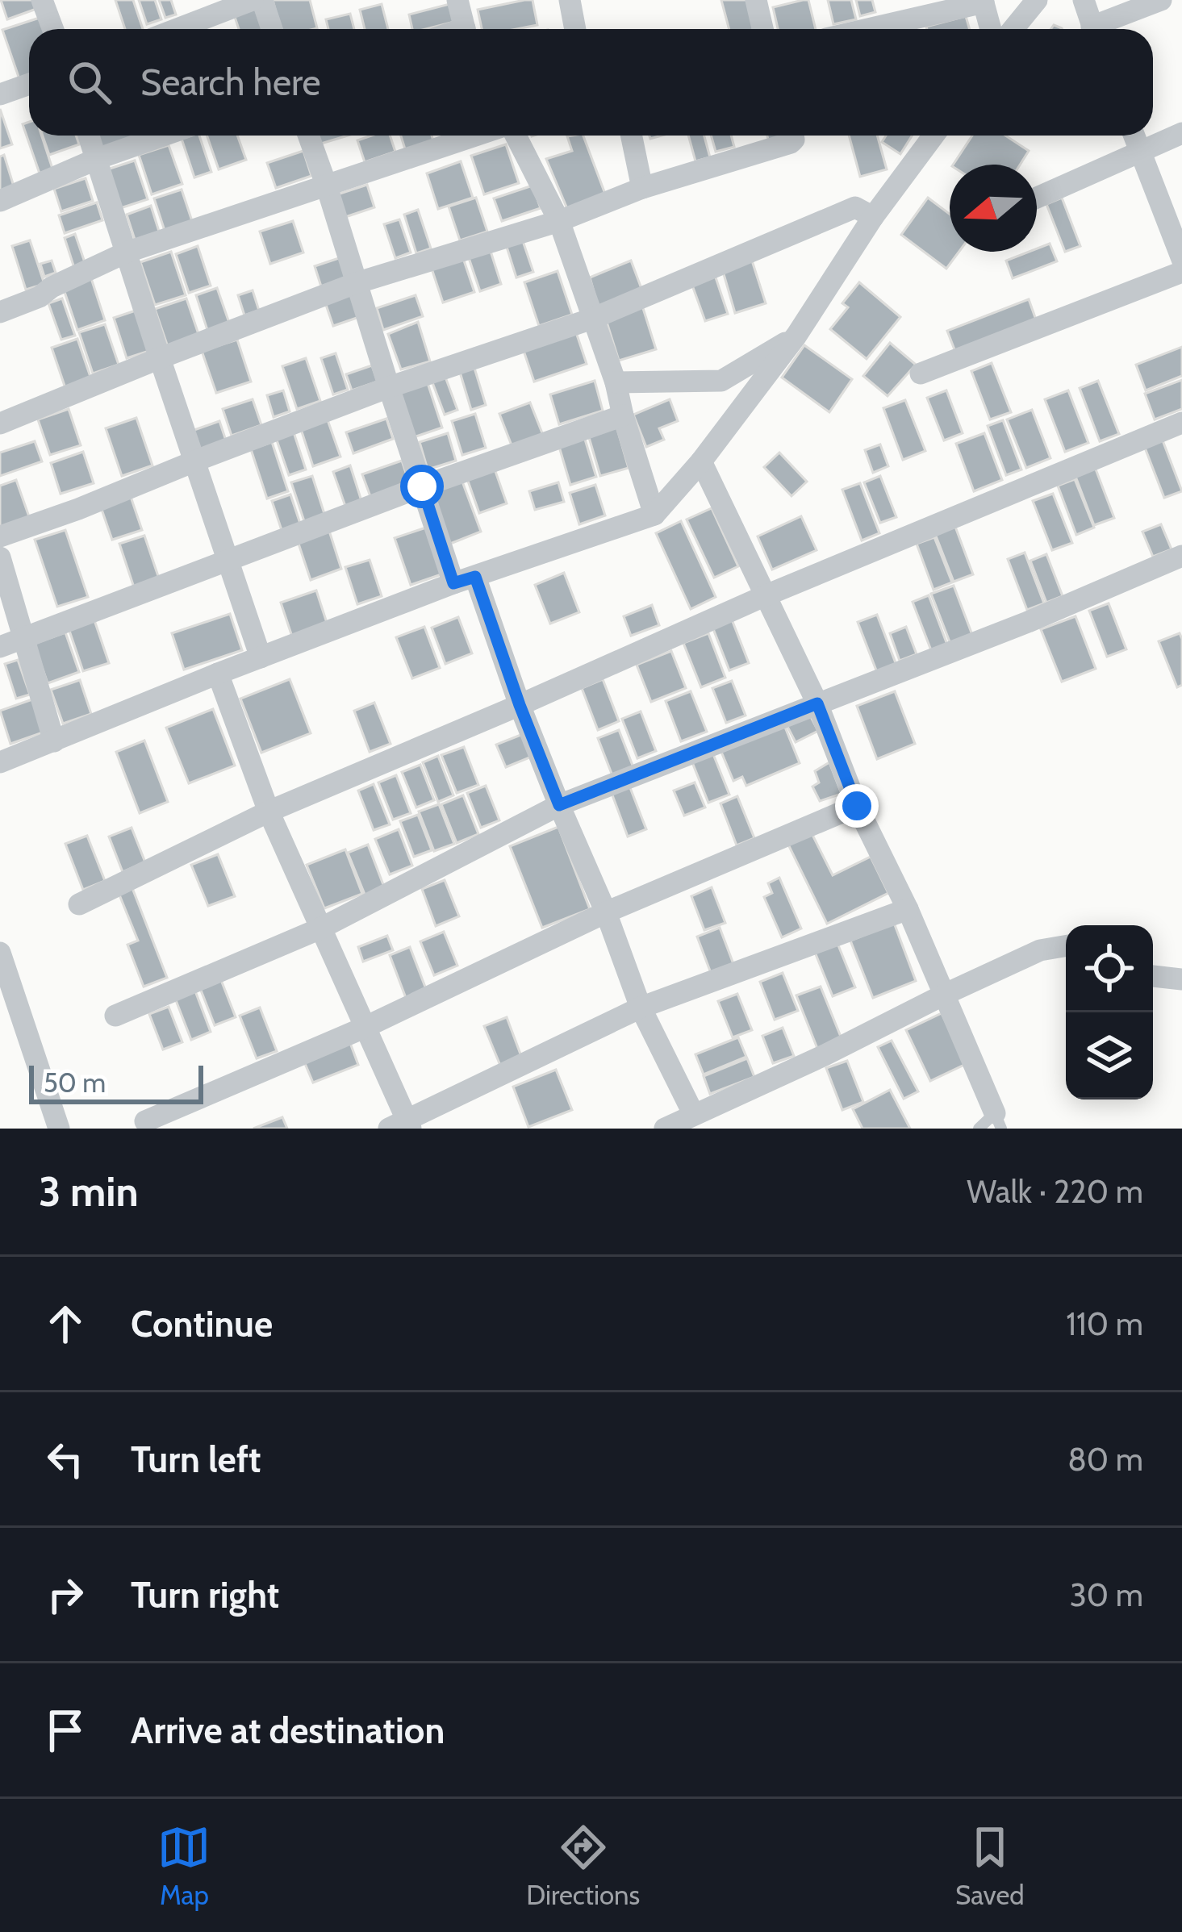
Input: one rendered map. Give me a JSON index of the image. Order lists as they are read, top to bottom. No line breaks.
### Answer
{"scale_bar":"50 m","north":"left","page":{"search":"Search here","scale":"50 m","heading":["3 min","Walk · 220 m"],"list":[["Continue","110 m"],["Turn left","80 m"],["Turn right","30 m"],"Arrive at destination"],"nav":["Map","Directions","Saved"]}}
